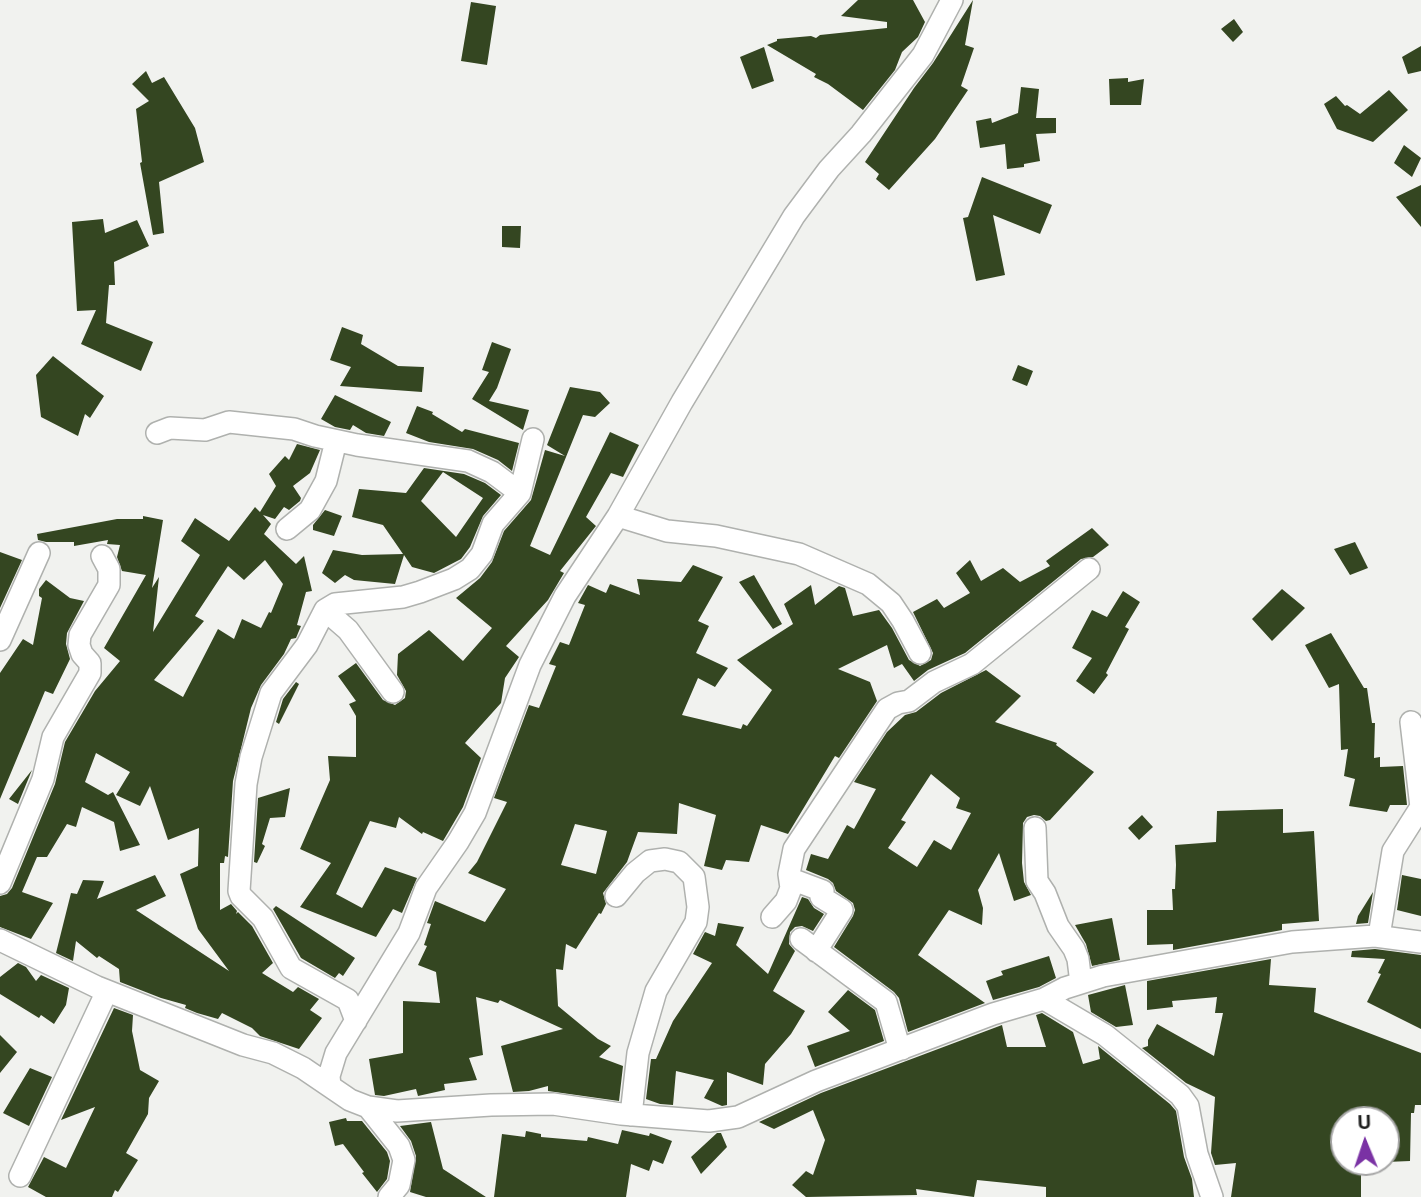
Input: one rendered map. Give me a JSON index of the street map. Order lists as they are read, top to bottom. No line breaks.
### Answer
{"north":"top"}
